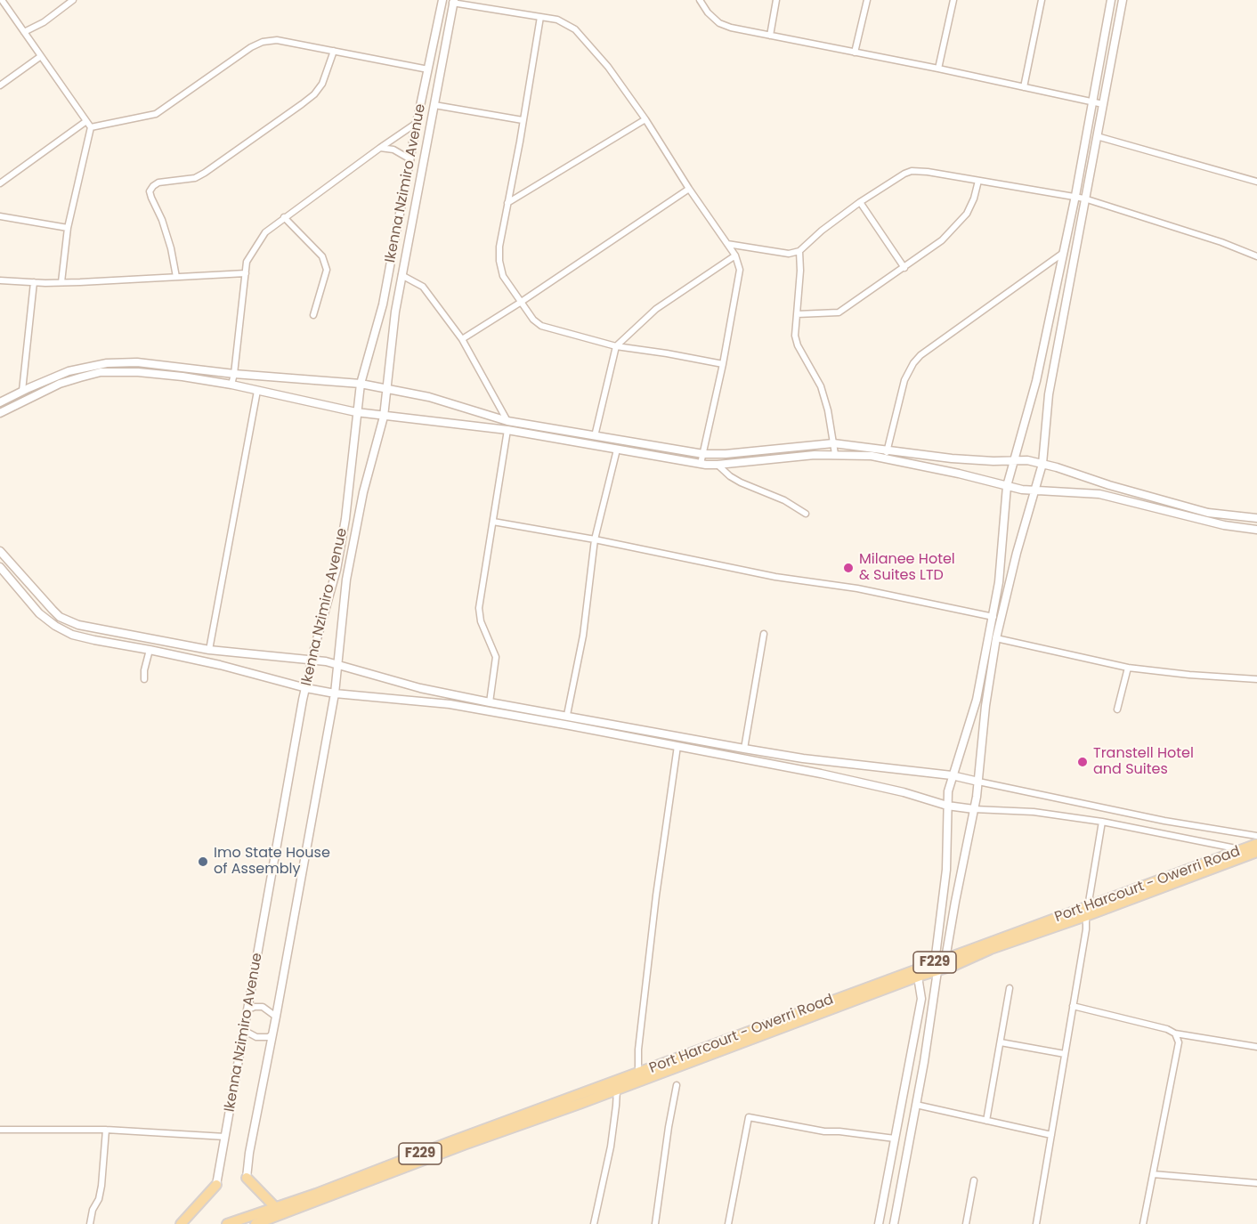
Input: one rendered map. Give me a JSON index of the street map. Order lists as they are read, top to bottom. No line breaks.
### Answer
{"streets":{"main road":["Port Harcourt - Owerri Road","F229"],"street":["Ikenna Nzimiro Avenue"]},"places":["Milanee Hotel & Suites LTD","Transtell Hotel and Suites","Imo State House of Assembly"]}
